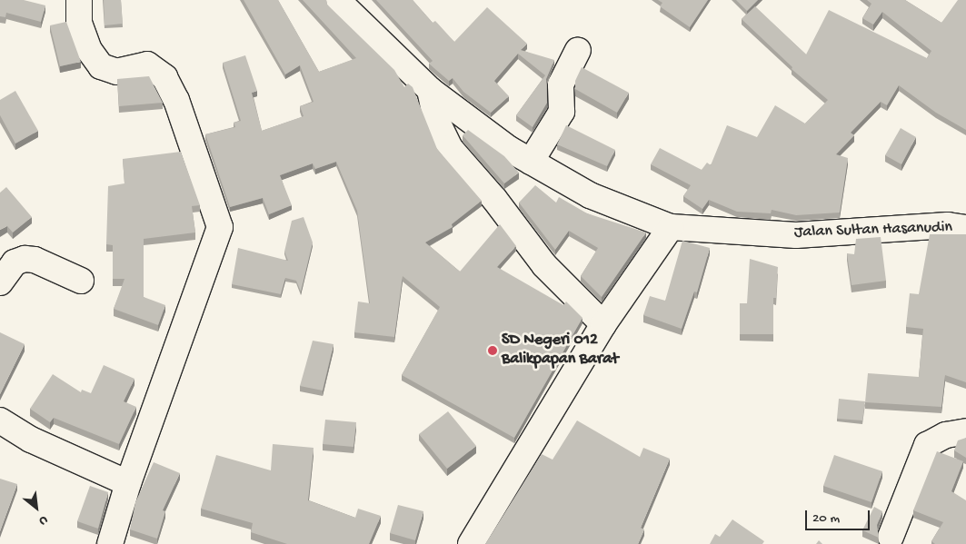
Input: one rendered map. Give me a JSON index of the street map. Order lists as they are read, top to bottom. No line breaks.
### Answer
{"streets":{"street":["Jalan Sultan Hasanudin"]},"places":["SD Negeri 012 Balikpapan Barat"],"scale_bar":"20 m","north":"bottom right"}
